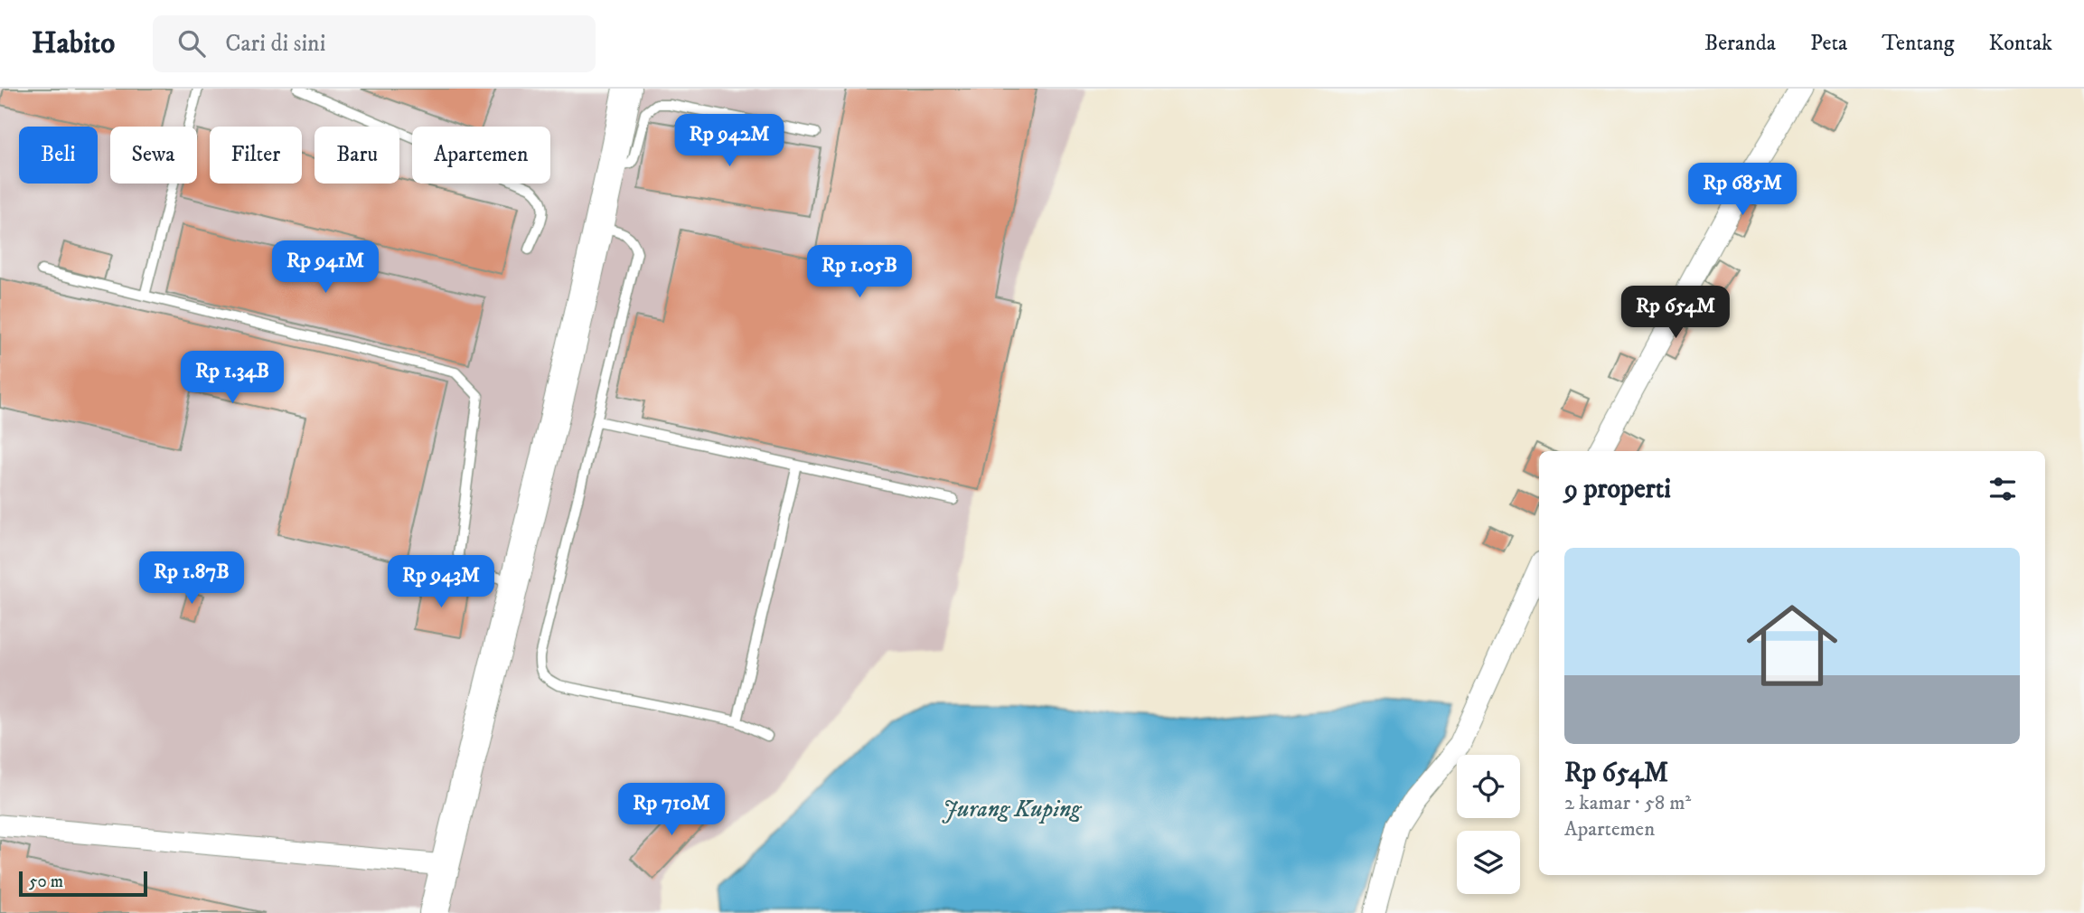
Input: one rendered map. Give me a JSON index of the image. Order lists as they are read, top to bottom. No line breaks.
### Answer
{"water":["Jurang Kuping"],"scale_bar":"50 m","page":{"header":"Habito","search":"Cari di sini","nav":["Beranda","Peta","Tentang","Kontak"],"price":["Rp 942M","Rp 685M","Rp 941M","Rp 1.05B","Rp 654M","Rp 1.34B","Rp 1.87B","Rp 943M","Rp 710M"],"chip":["Beli","Sewa","Filter","Baru","Apartemen"],"heading":"9 properti","list":[{"name":"Rp 654M","note":"2 kamar · 58 m² · Apartemen"}],"scale":"50 m"}}
